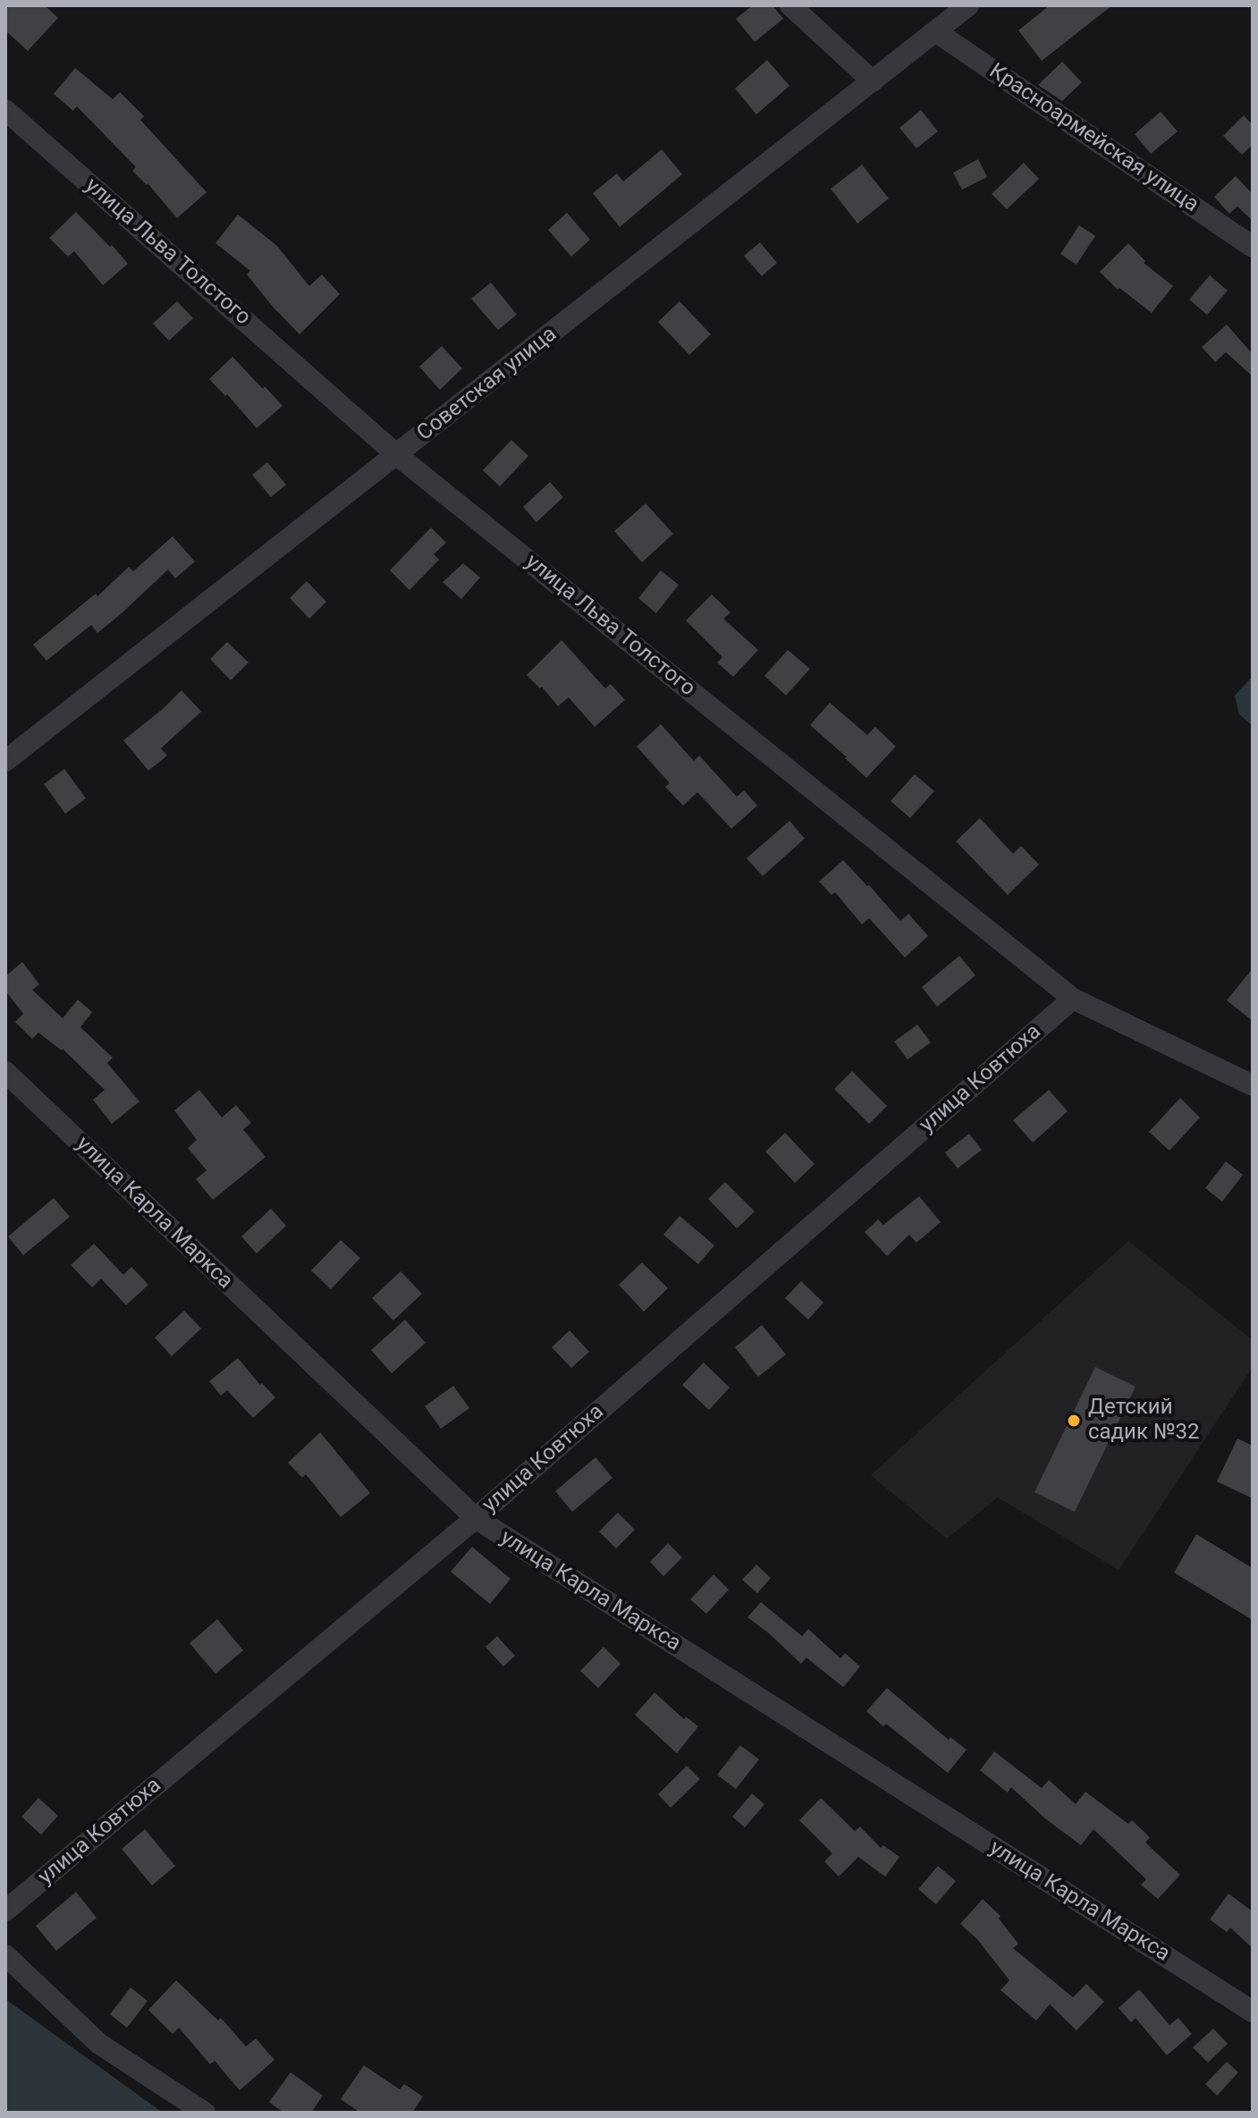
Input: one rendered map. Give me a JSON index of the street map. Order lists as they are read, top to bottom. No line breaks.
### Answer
{"streets":{"street":["Красноармейская улица","улица Льва Толстого","Советская улица","улица Ковтюха","улица Карла Маркса"]},"crossings":[["Красноармейская улица","Советская улица"],["улица Льва Толстого","Советская улица"],["улица Льва Толстого","улица Ковтюха"],["улица Ковтюха","улица Карла Маркса"]],"places":["Детский садик №32"]}
